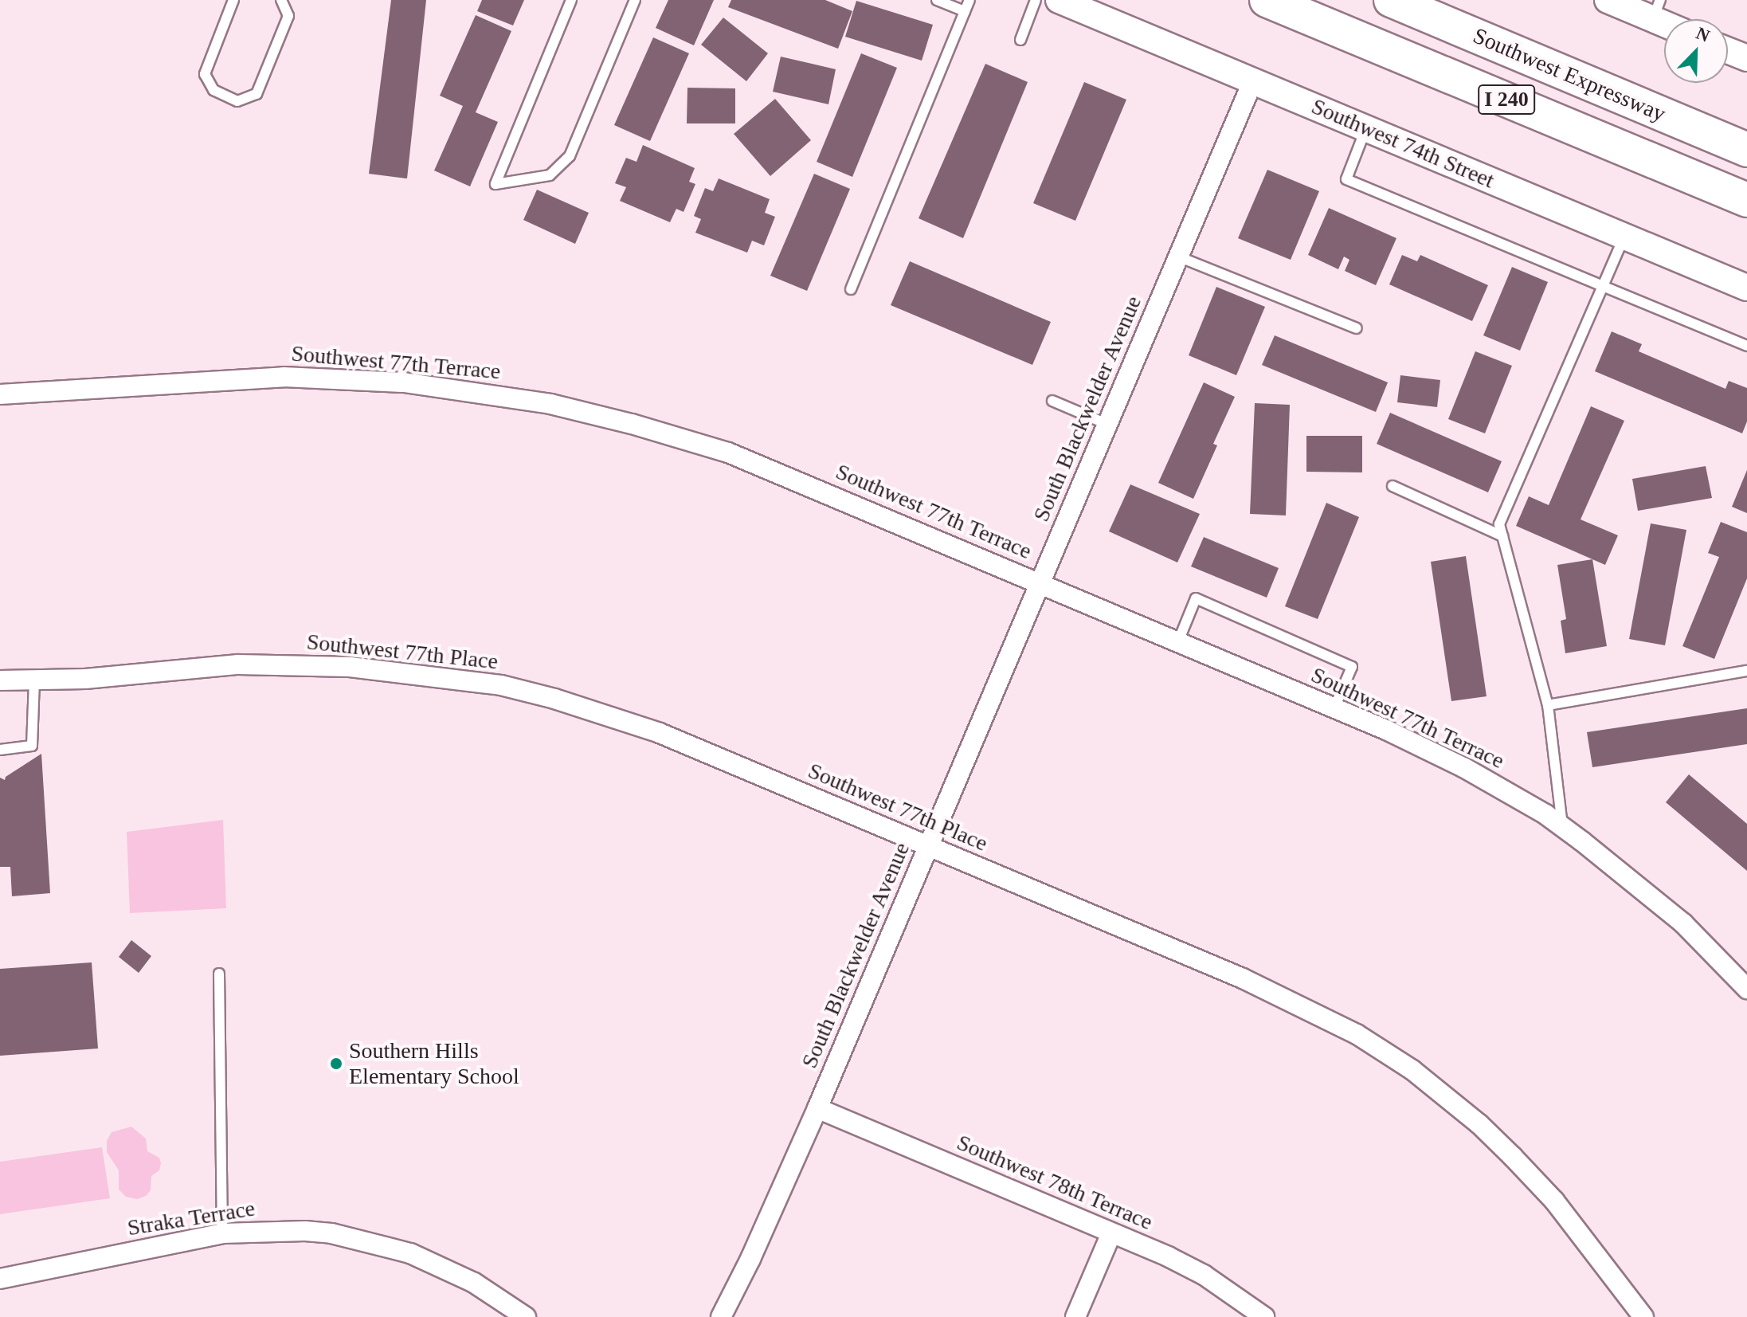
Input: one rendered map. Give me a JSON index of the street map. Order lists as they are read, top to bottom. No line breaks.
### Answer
{"streets":{"highway":["Southwest Expressway","I 240"],"main road":["Southwest 74th Street"],"street":["Southwest 77th Terrace","South Blackwelder Avenue","Southwest 77th Place","Southwest 78th Terrace","Straka Terrace"]},"crossings":[["Southwest 74th Street","South Blackwelder Avenue"],["Southwest 77th Terrace","South Blackwelder Avenue"],["South Blackwelder Avenue","Southwest 77th Place"],["South Blackwelder Avenue","Southwest 78th Terrace"]],"places":["Southern Hills Elementary School"],"north":"top right"}
